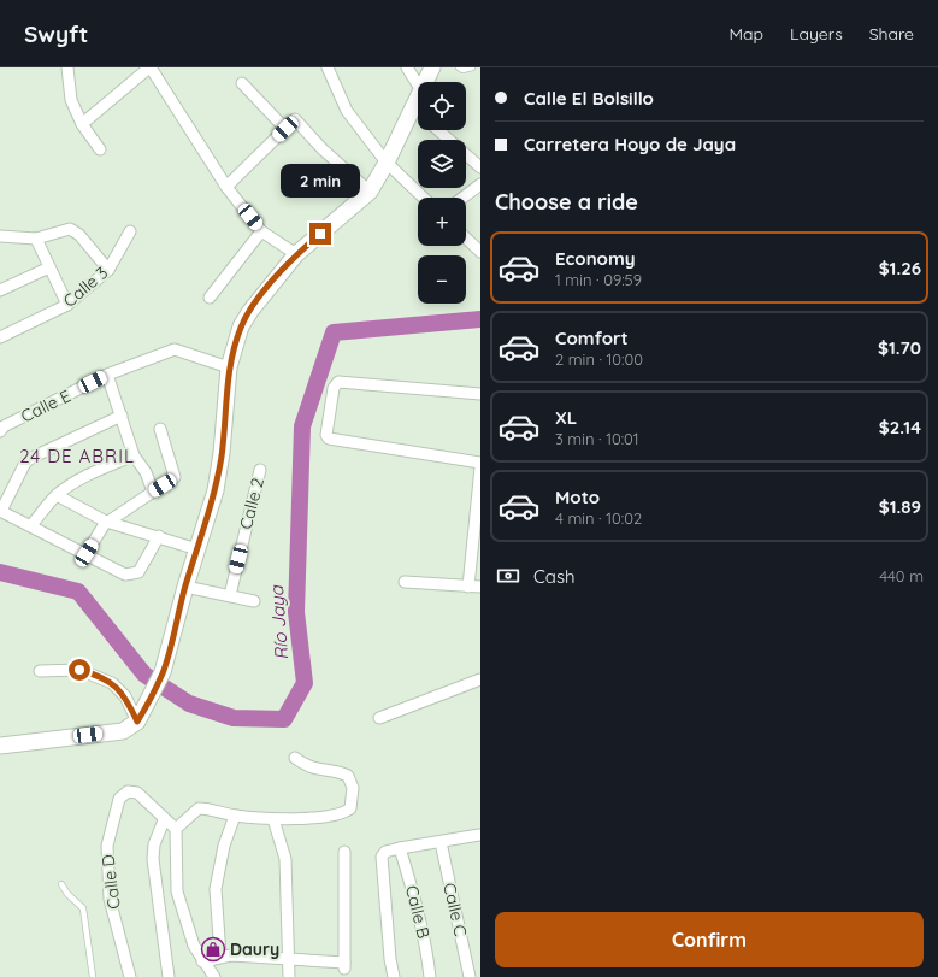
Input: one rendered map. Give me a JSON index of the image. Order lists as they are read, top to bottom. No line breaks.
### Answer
{"streets":{"street":["Calle 3","Calle E","Calle 2","Calle D","Calle C","Calle B"]},"districts":["24 DE ABRIL"],"water":["Río Jaya"],"places":{"shop":["Daury"]},"page":{"header":"Swyft","nav":["Map","Layers","Share"],"banner":["Calle El Bolsillo","Carretera Hoyo de Jaya"],"map_buttons":["+","−"],"bubble":"2 min","heading":"Choose a ride","list":[{"name":"Economy","note":"1 min · 09:59","value":"$1.26"},{"name":"Comfort","note":"2 min · 10:00","value":"$1.70"},{"name":"XL","note":"3 min · 10:01","value":"$2.14"},{"name":"Moto","note":"4 min · 10:02","value":"$1.89"}],"pay":["Cash","440 m"],"buttons":"Confirm"}}
